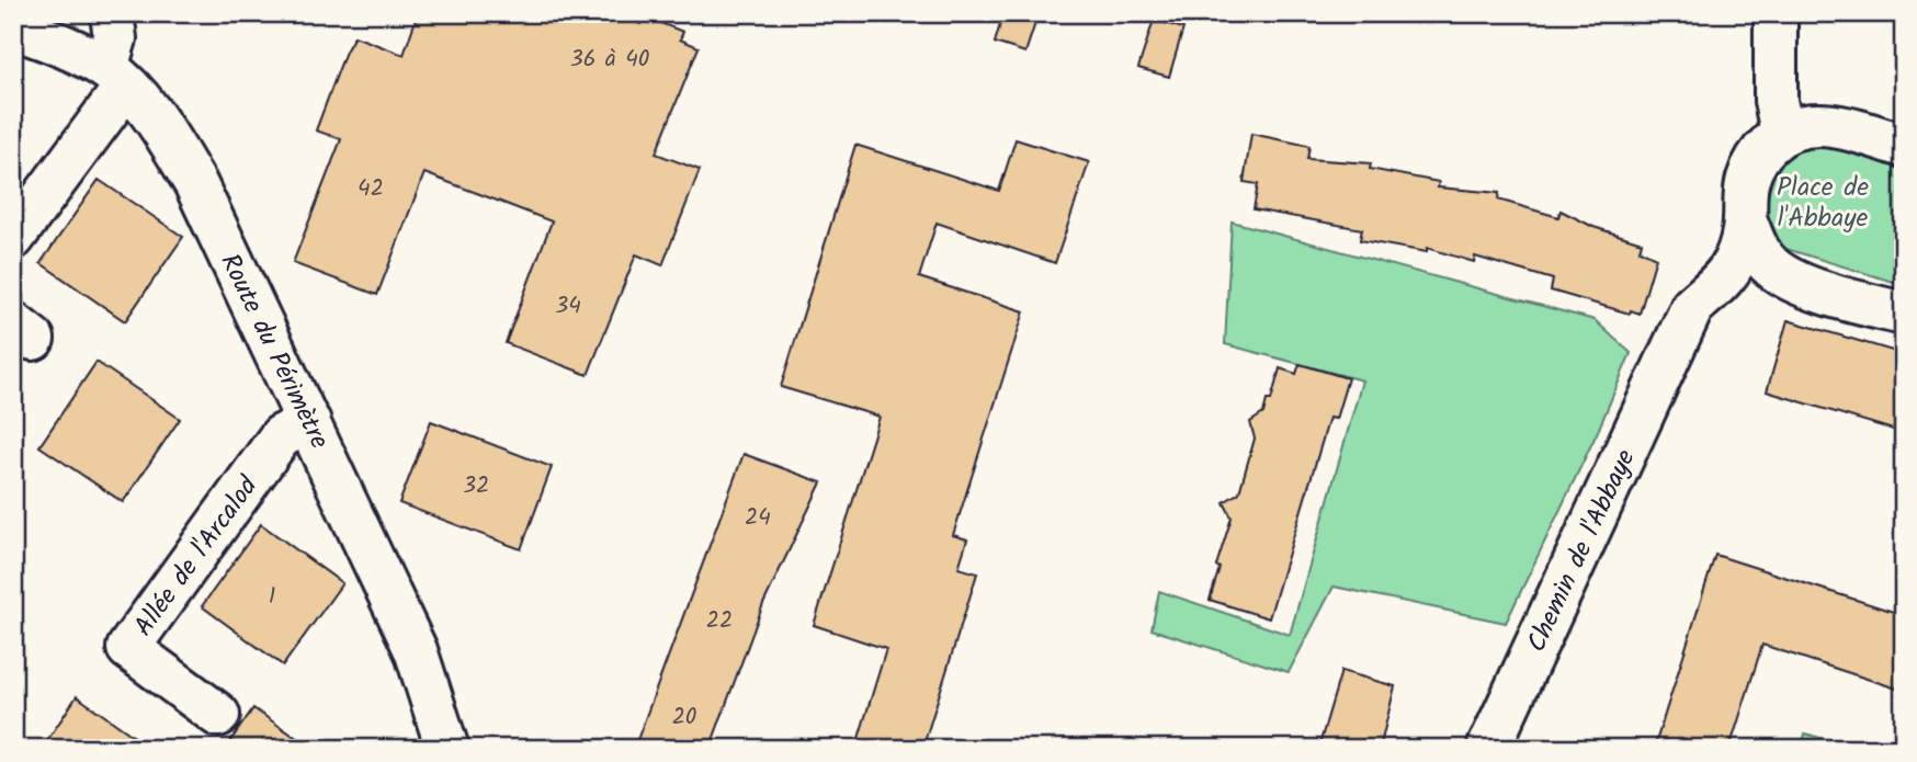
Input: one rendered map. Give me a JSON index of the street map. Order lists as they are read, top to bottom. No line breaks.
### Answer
{"streets":{"street":["Route du Périmètre","Chemin de l'Abbaye","Allée de l'Arcalod"]},"crossings":[["Route du Périmètre","Allée de l'Arcalod"]],"parks":["Place de l'Abbaye"],"house_numbers":["36 à 40","42","34","32","24","1","22","20"]}
